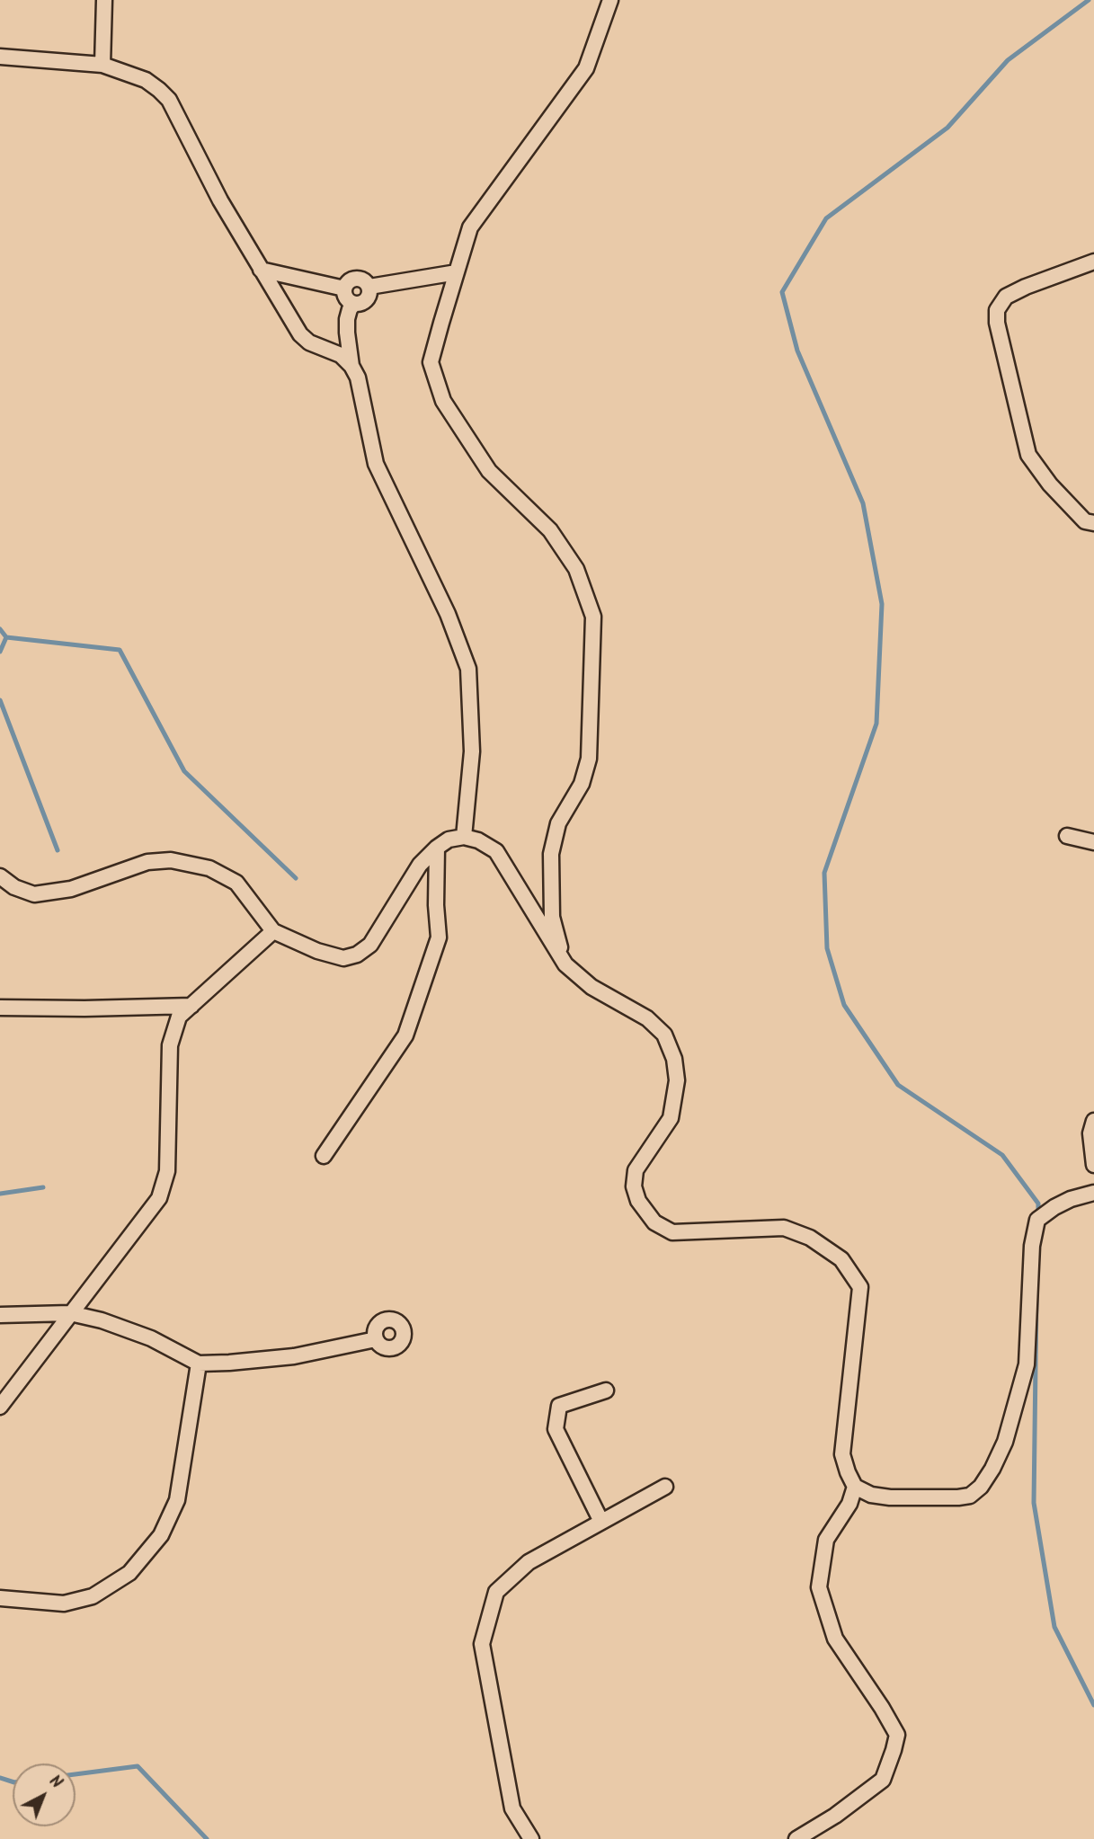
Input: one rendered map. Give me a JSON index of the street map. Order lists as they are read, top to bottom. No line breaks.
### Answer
{"north":"top right"}
